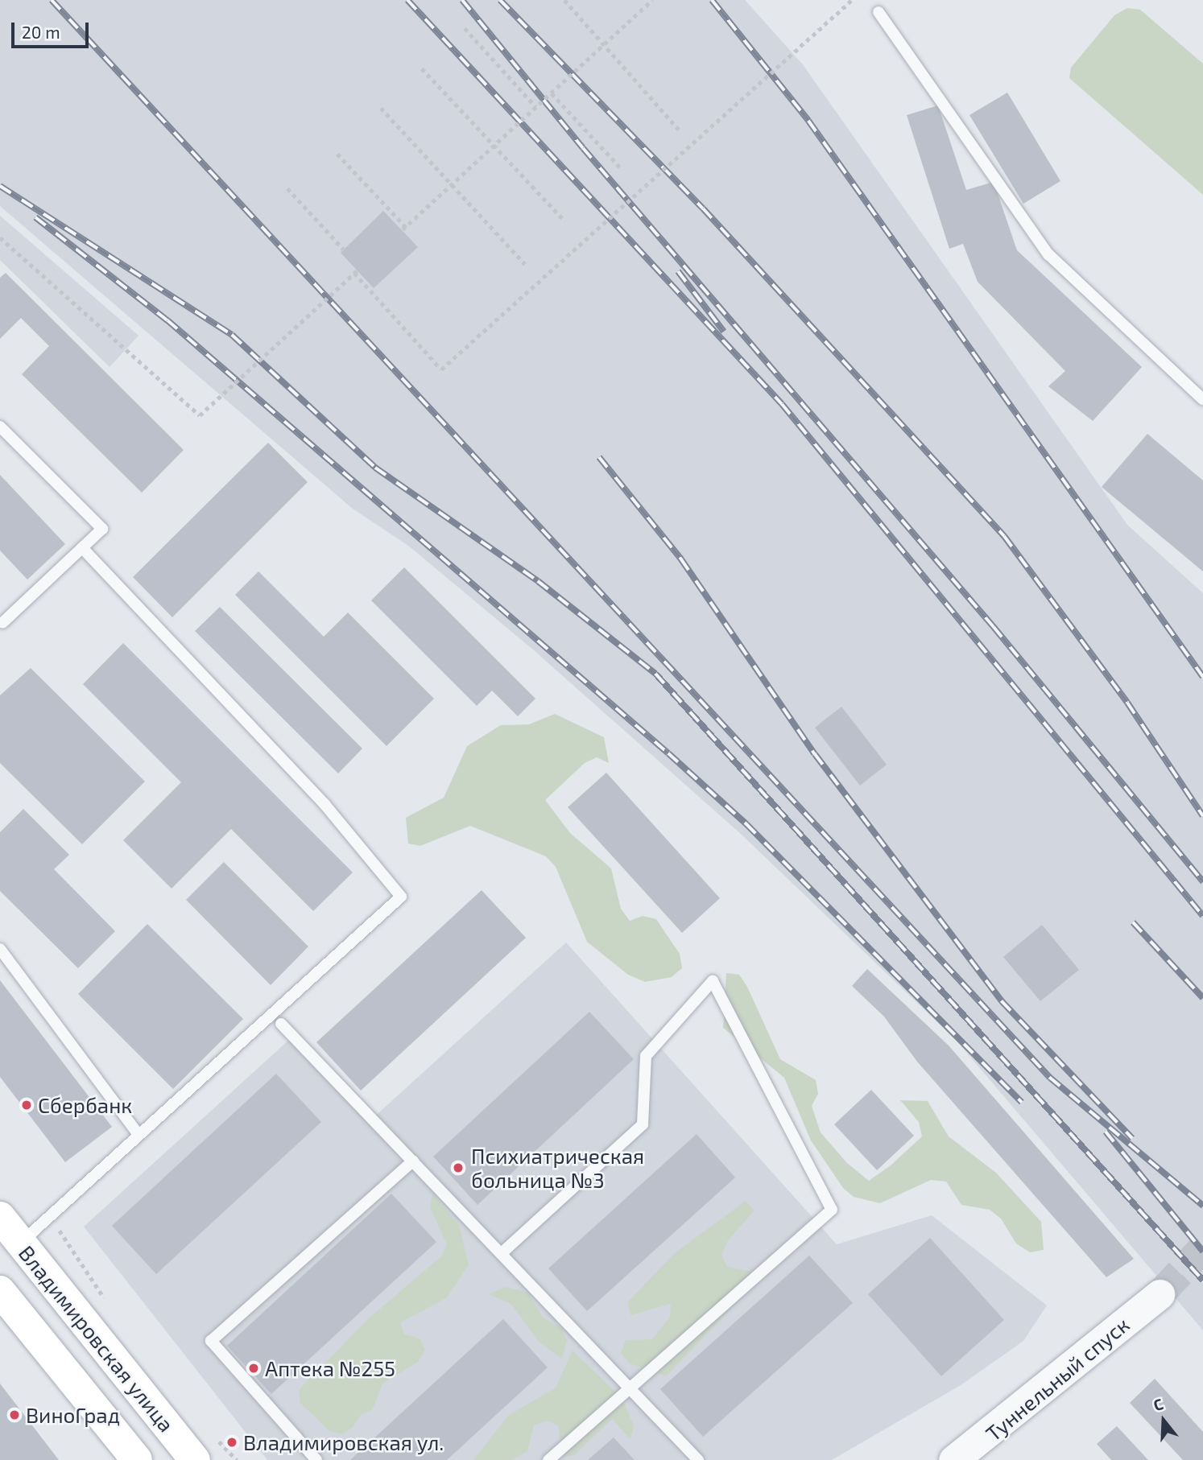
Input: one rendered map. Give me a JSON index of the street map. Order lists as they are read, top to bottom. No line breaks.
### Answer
{"streets":{"main road":["Владимировская улица"],"street":["Туннельный спуск"]},"places":["Сбербанк","Психиатрическая больница №3","Аптека №255","ВиноГрад","Владимировская ул."],"scale_bar":"20 m","north":"top"}
